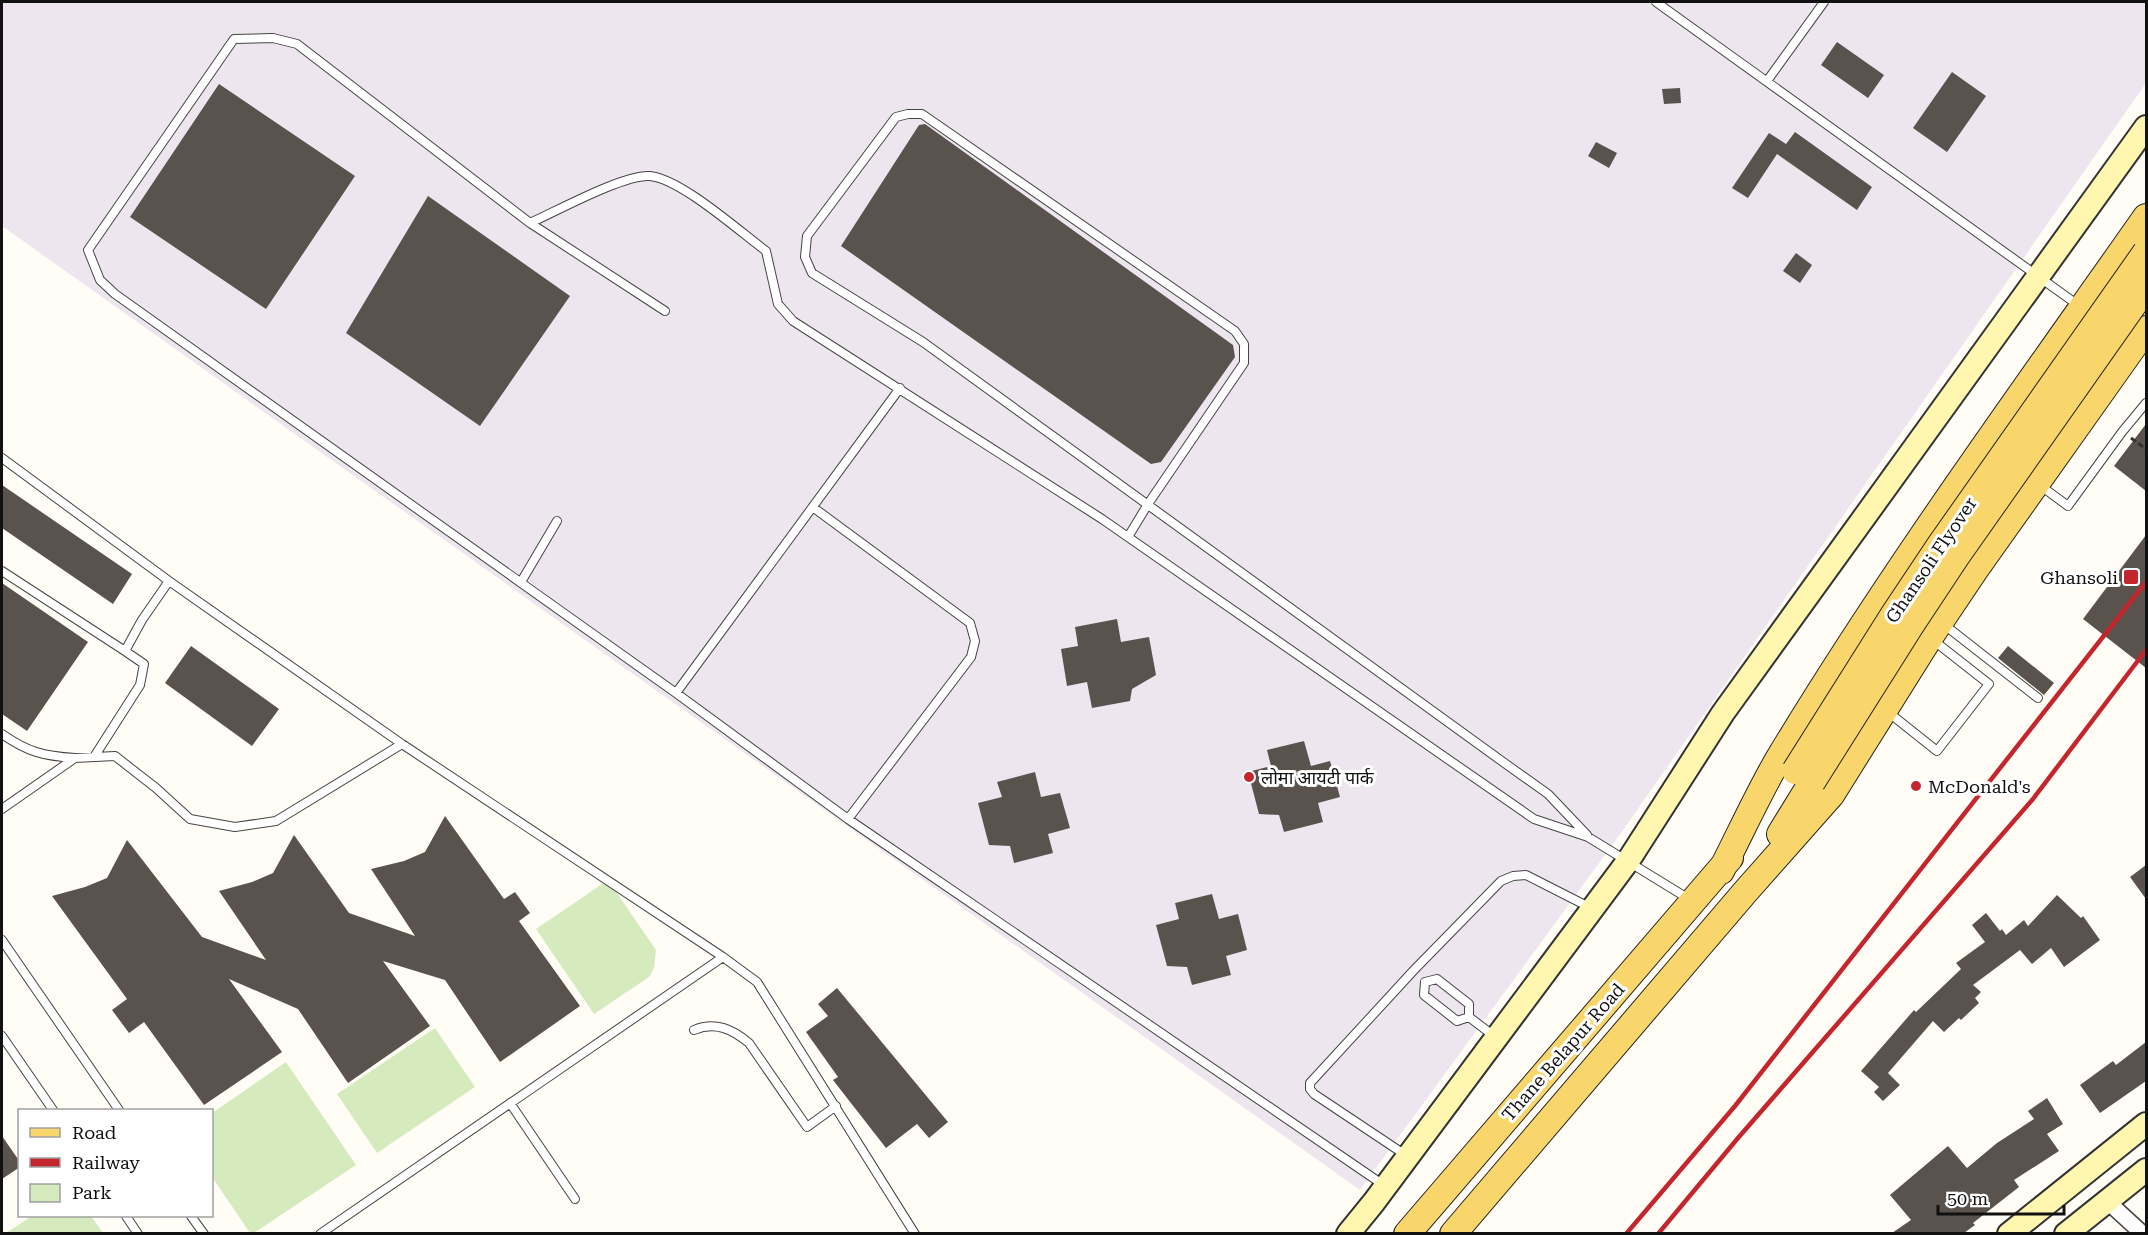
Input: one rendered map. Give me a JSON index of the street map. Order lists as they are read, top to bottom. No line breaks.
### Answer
{"streets":{"main road":["Ghansoli Flyover","Thane Belapur Road"]},"crossings":[["Ghansoli Flyover","Thane Belapur Road"]],"places":{"transit":["Ghansoli"],"other":["लोमा आयटी पार्क","McDonald's"]},"legend":["Road","Railway","Park"],"scale_bar":"50 m"}
